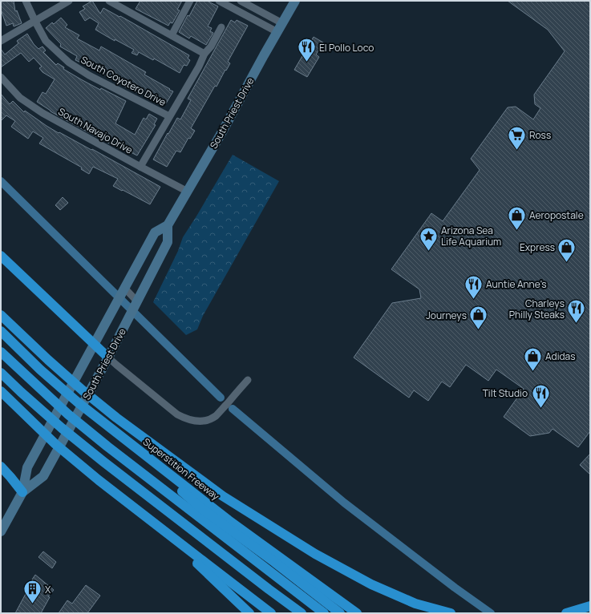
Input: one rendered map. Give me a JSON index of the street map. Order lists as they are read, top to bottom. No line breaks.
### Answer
{"streets":{"highway":["Superstition Freeway"],"main road":["South Priest Drive"],"street":["South Coyotero Drive","South Navajo Drive"]},"crossings":[["South Priest Drive","South Navajo Drive"]],"places":{"restaurant":["El Pollo Loco","Auntie Anne's","Charleys Philly Steaks","Tilt Studio"],"supermarket":["Ross"],"shop":["Aeropostale","Express","Journeys","Adidas"],"place":["Arizona Sea Life Aquarium"],"building":["X"]}}
